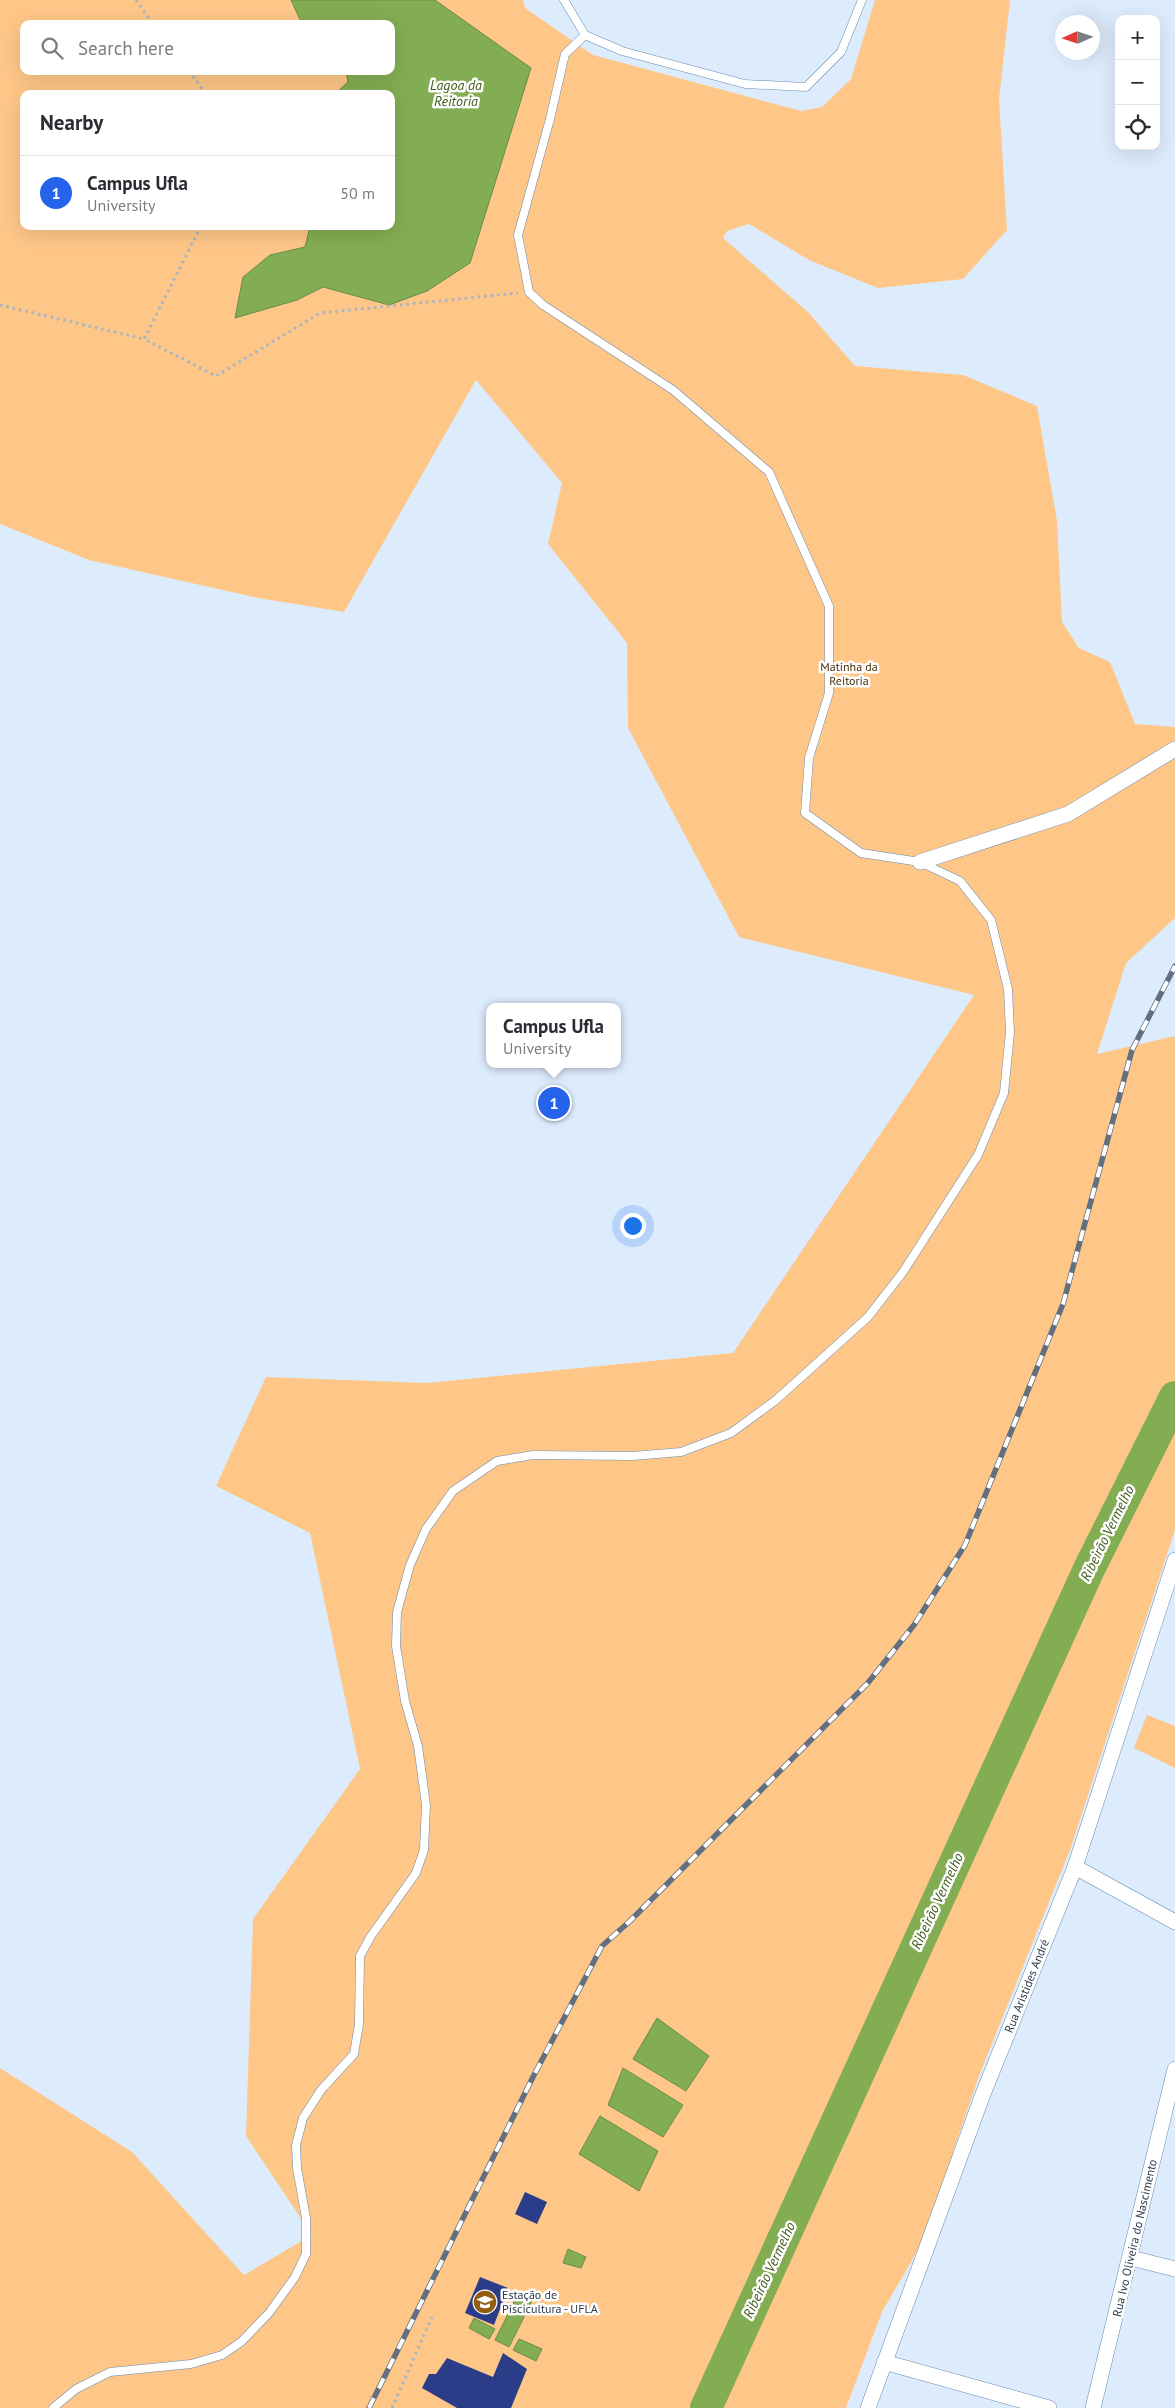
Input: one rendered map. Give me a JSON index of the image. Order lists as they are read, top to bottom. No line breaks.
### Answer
{"streets":{"street":["Rua Aristides André","Rua Ivo Oliveira do Nascimento"]},"water":["Lagoa da Reitoria","Ribeirão Vermelho"],"parks":["Matinha da Reitoria"],"places":{"school or university":["Estação de Piscicultura - UFLA"]},"north":"left","page":{"map_buttons":["+","−"],"search":"Search here","heading":"Nearby","list":[{"mark":"1","name":"Campus Ufla","note":"University","value":"50 m"}],"popup":["Campus Ufla","University"],"pins":"1"}}
